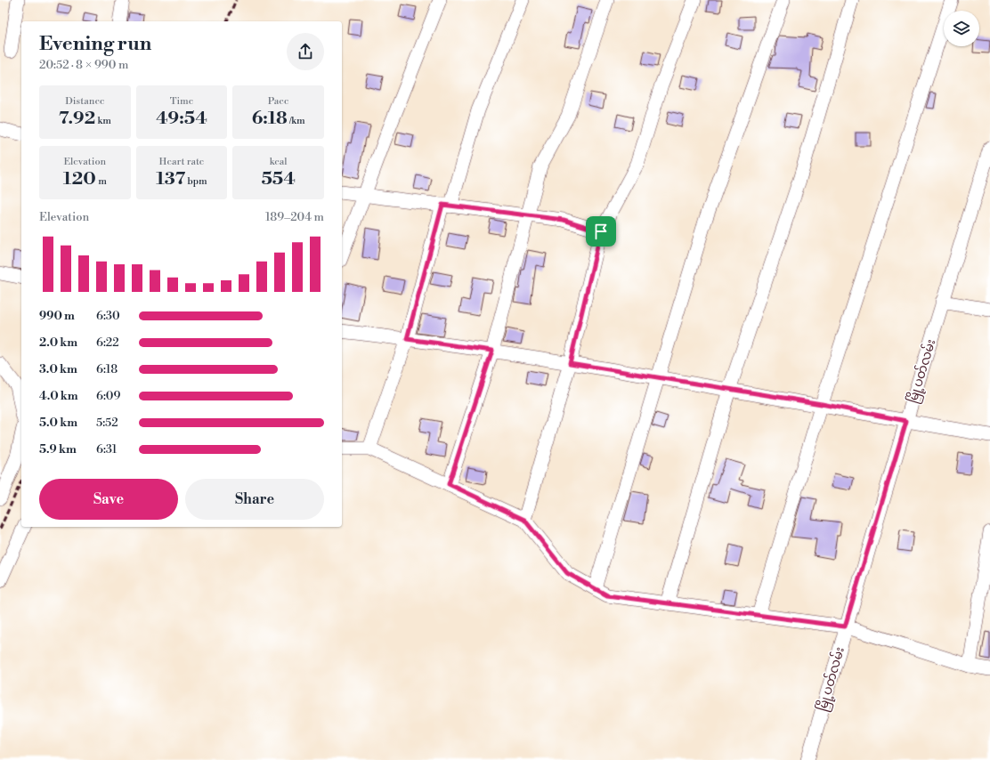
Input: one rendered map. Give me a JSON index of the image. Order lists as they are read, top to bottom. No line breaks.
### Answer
{"streets":{"street":["မြို့ပတ်လမ်း"]},"page":{"heading":["Evening run","20:52 · 8 × 990 m"],"stats":[["Distance","7.92 km"],["Time","49:54"],["Pace","6:18 /km"],["Elevation","120 m"],["Heart rate","137 bpm"],["kcal","554"]],"chart":["Elevation","189–204 m"],"list":[{"name":"990 m","note":"6:30"},{"name":"2.0 km","note":"6:22"},{"name":"3.0 km","note":"6:18"},{"name":"4.0 km","note":"6:09"},{"name":"5.0 km","note":"5:52"},{"name":"5.9 km","note":"6:31"}],"buttons":["Save","Share"]}}
